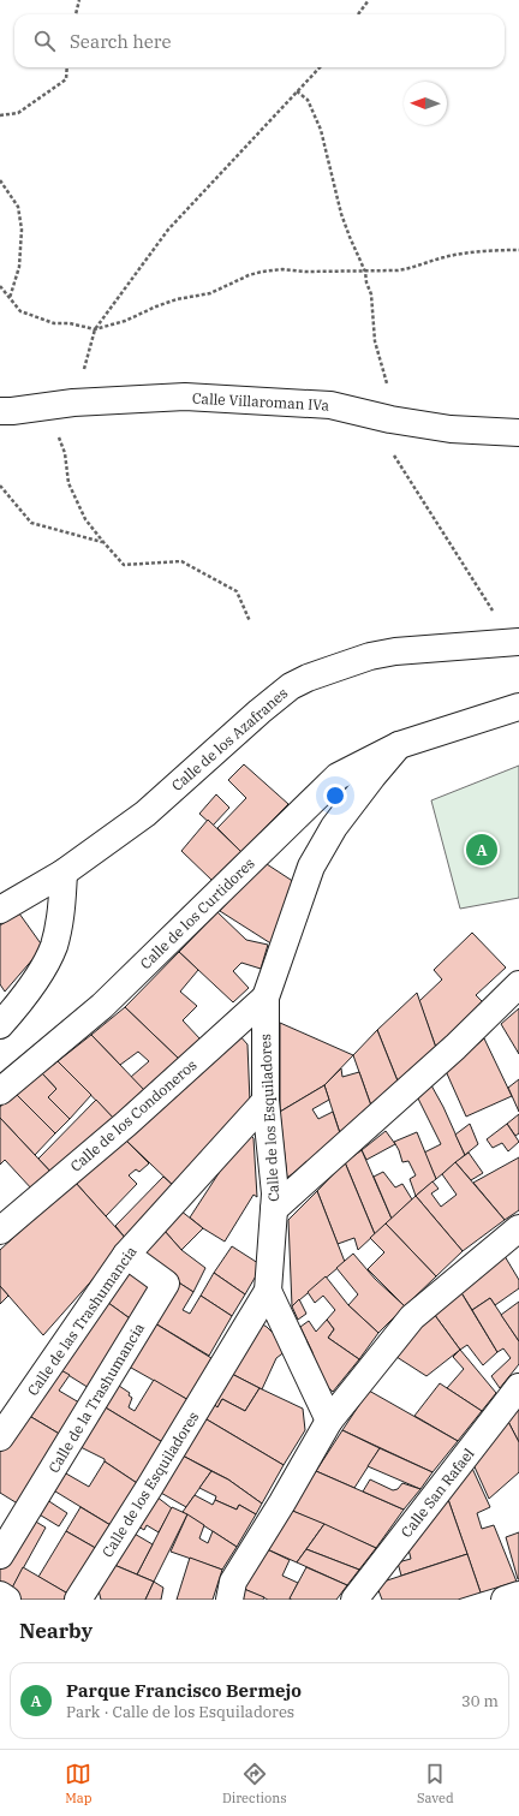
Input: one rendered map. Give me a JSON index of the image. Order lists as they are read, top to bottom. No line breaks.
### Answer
{"streets":{"street":["Calle Villaroman IVa","Calle de los Azafranes","Calle de los Curtidores","Calle de los Condoneros","Calle de los Esquiladores","Calle de las Trashumancia","Calle de la Trashumancia","Calle San Rafael"]},"crossings":[["Calle de los Curtidores","Calle de los Esquiladores"],["Calle de los Condoneros","Calle de los Esquiladores"],["Calle de los Esquiladores","Calle de las Trashumancia"],["Calle de las Trashumancia","Calle de la Trashumancia"]],"north":"left","page":{"search":"Search here","pins":"A","heading":"Nearby","list":[{"mark":"A","name":"Parque Francisco Bermejo","note":"Park · Calle de los Esquiladores","value":"30 m"}],"nav":["Map","Directions","Saved"]}}
